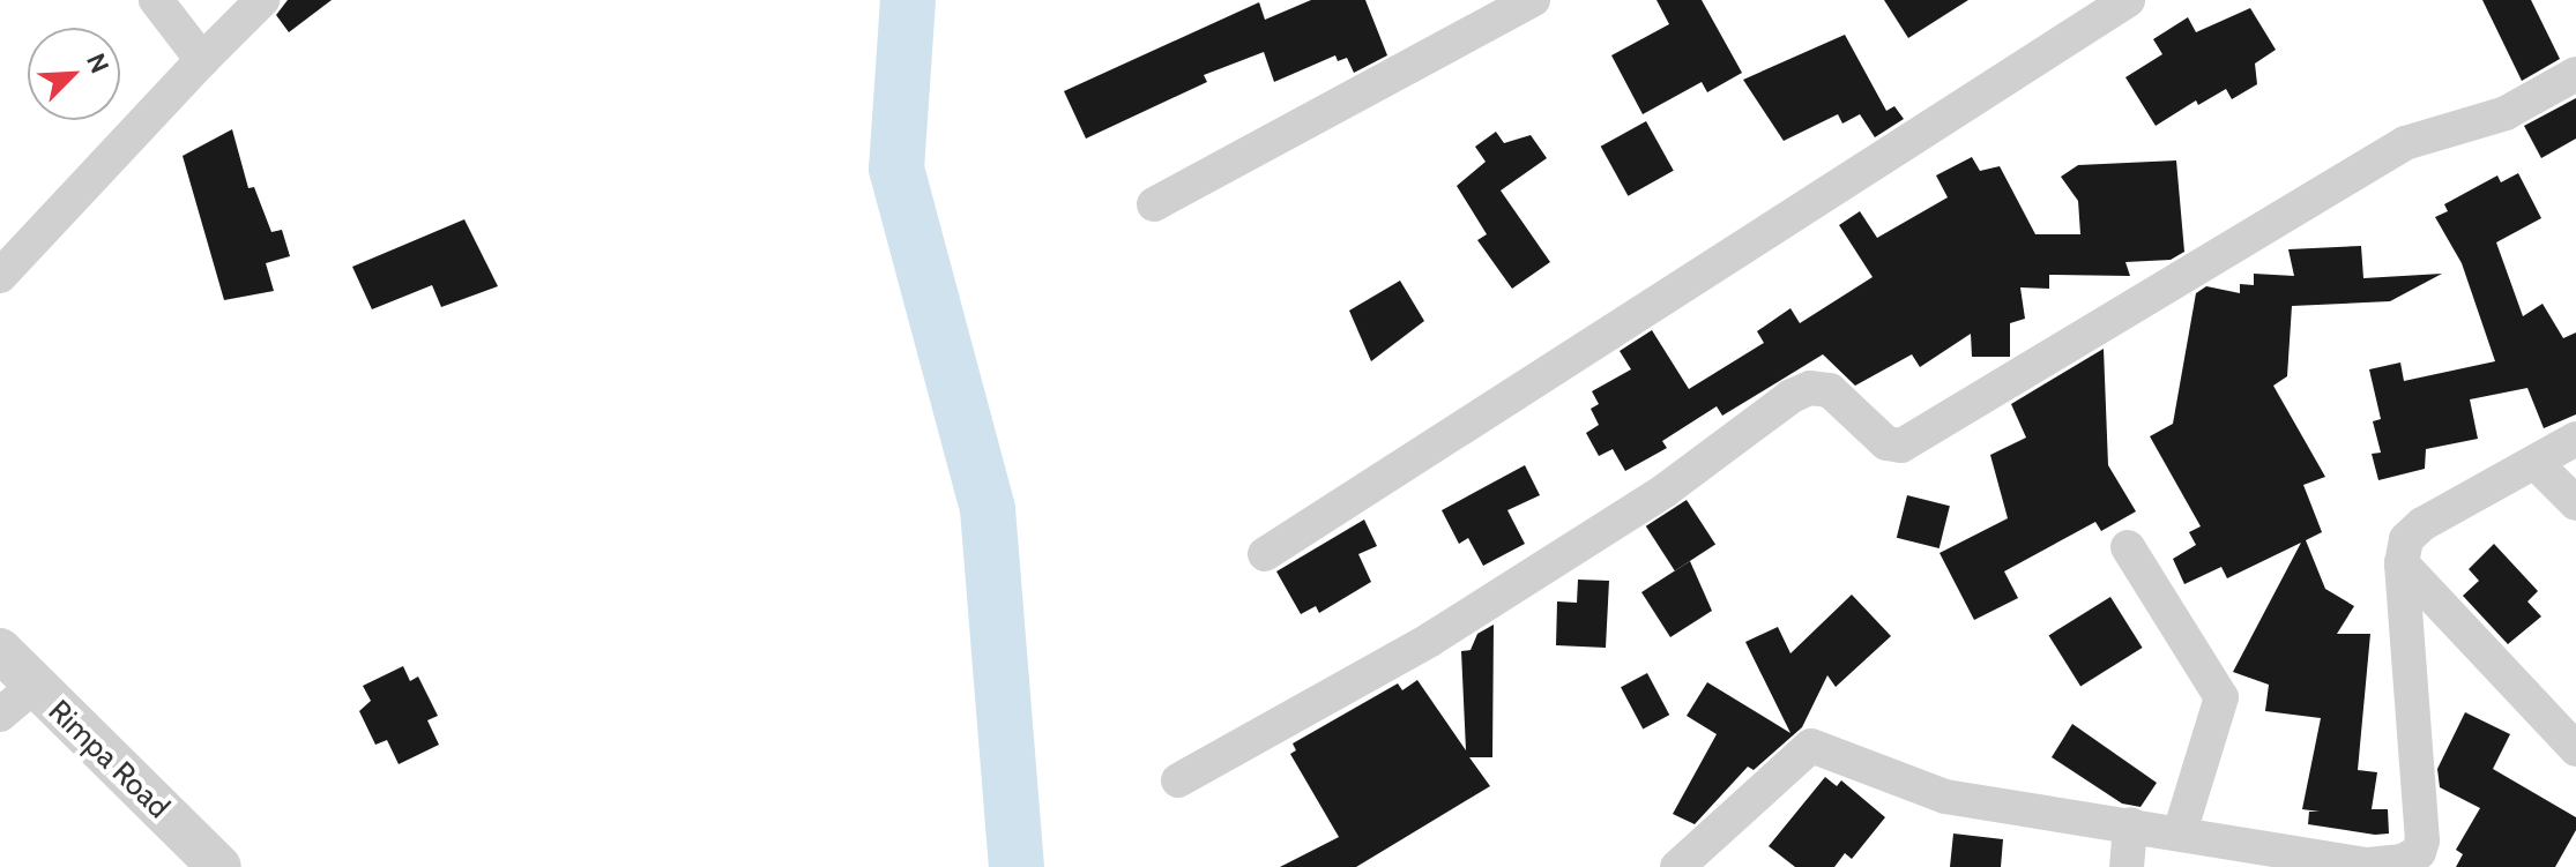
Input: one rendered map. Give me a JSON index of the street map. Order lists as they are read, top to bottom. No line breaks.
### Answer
{"streets":{"street":["Rimpa Road"]},"north":"top right"}
